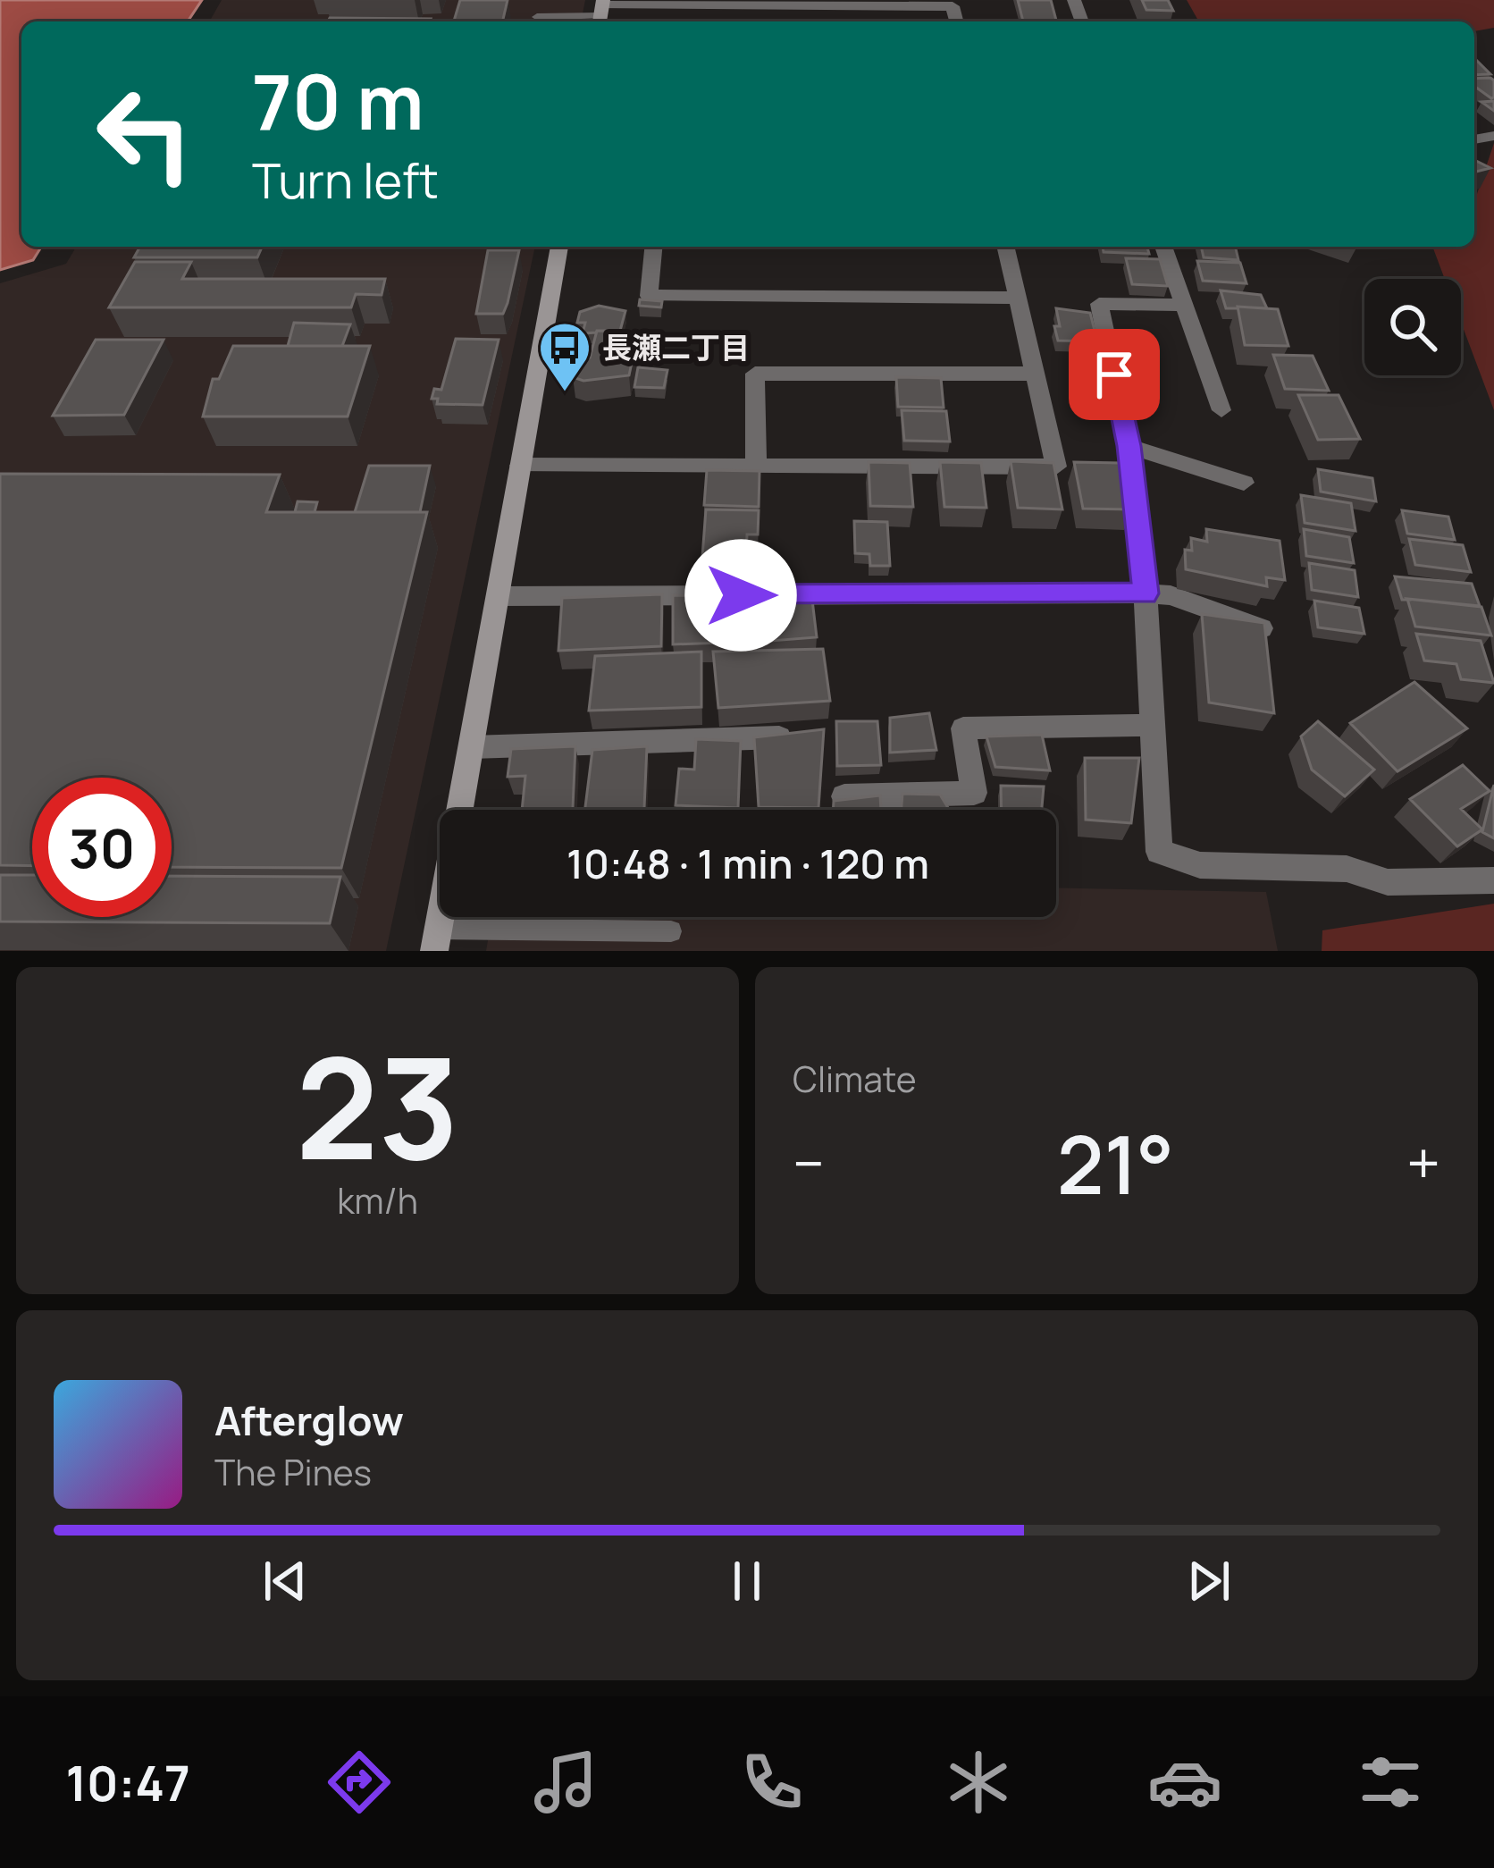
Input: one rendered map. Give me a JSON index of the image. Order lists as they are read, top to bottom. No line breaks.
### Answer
{"places":{"bus stop":["長瀬二丁目"]},"page":{"turn":["70 m","Turn left"],"limit":"30","trip":"10:48 · 1 min · 120 m","tile":[["23","km/h"],"Climate"],"heat":["−","21°","+"],"song":["Afterglow","The Pines"],"tabs":"10:47"}}
